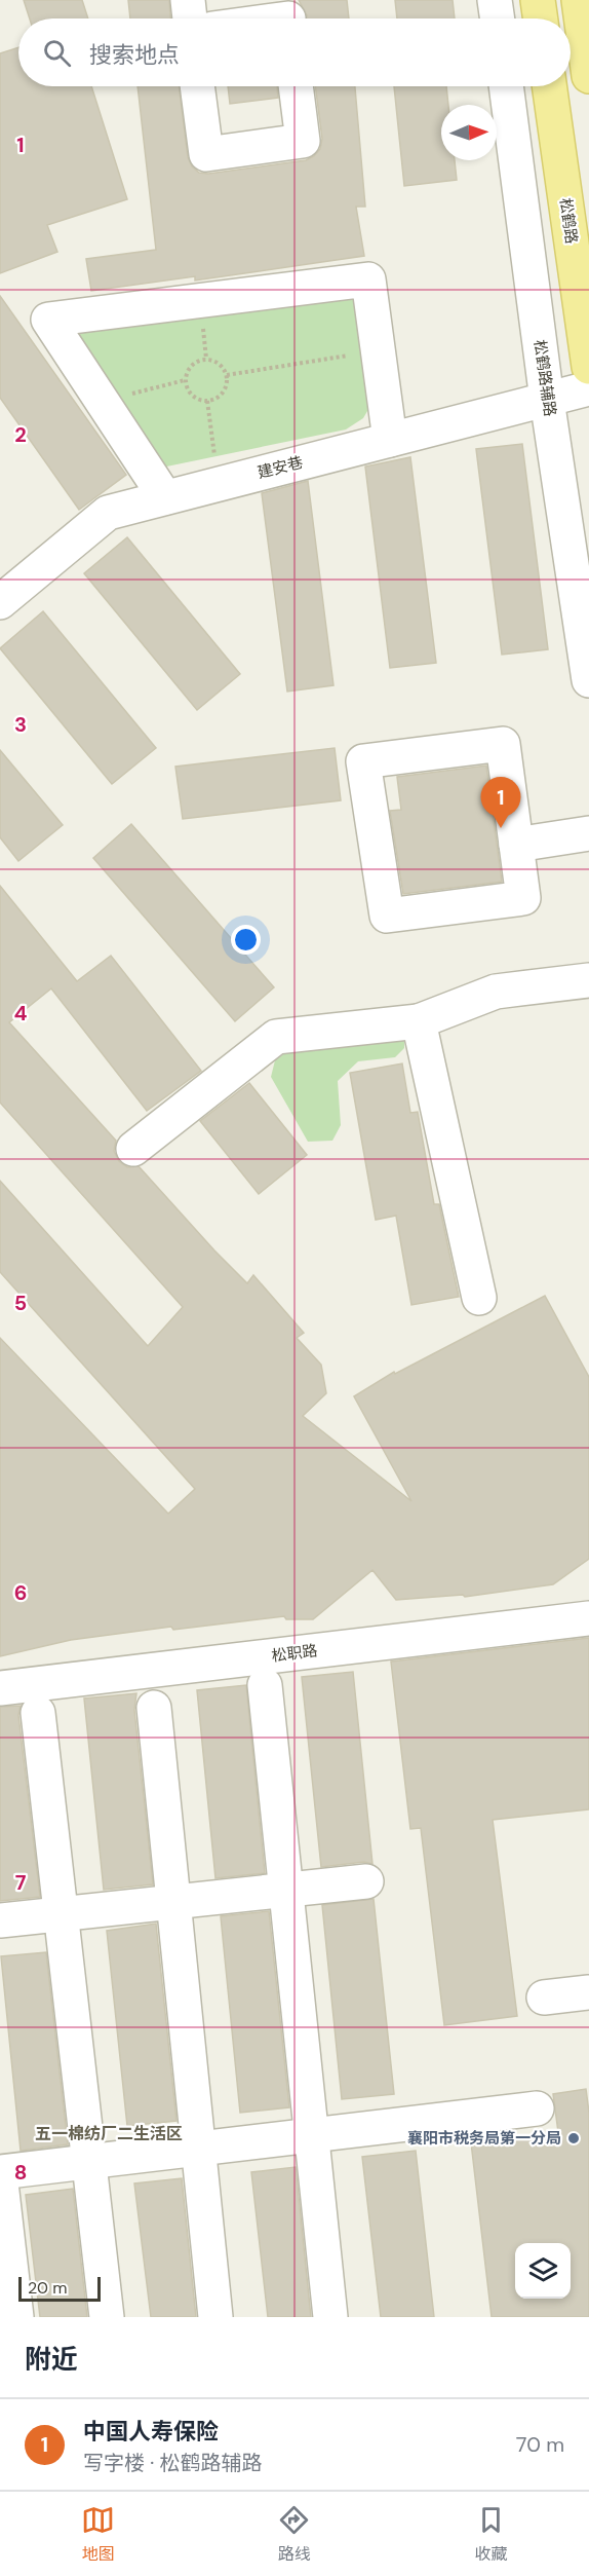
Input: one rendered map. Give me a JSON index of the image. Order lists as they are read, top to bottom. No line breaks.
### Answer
{"streets":{"main road":["松鹤路"],"street":["松鹤路辅路","建安巷","松职路"]},"crossings":[["松鹤路辅路","建安巷"]],"districts":["五一棉纺厂二生活区"],"places":["襄阳市税务局第一分局"],"scale_bar":"20 m","north":"right","page":{"search":"搜索地点","pins":"1","scale":"20 m","heading":"附近","list":[{"mark":"1","name":"中国人寿保险","note":"写字楼 · 松鹤路辅路","value":"70 m"}],"nav":["地图","路线","收藏"]},"grid":{"rows":["1","2","3","4","5","6","7","8"]}}
